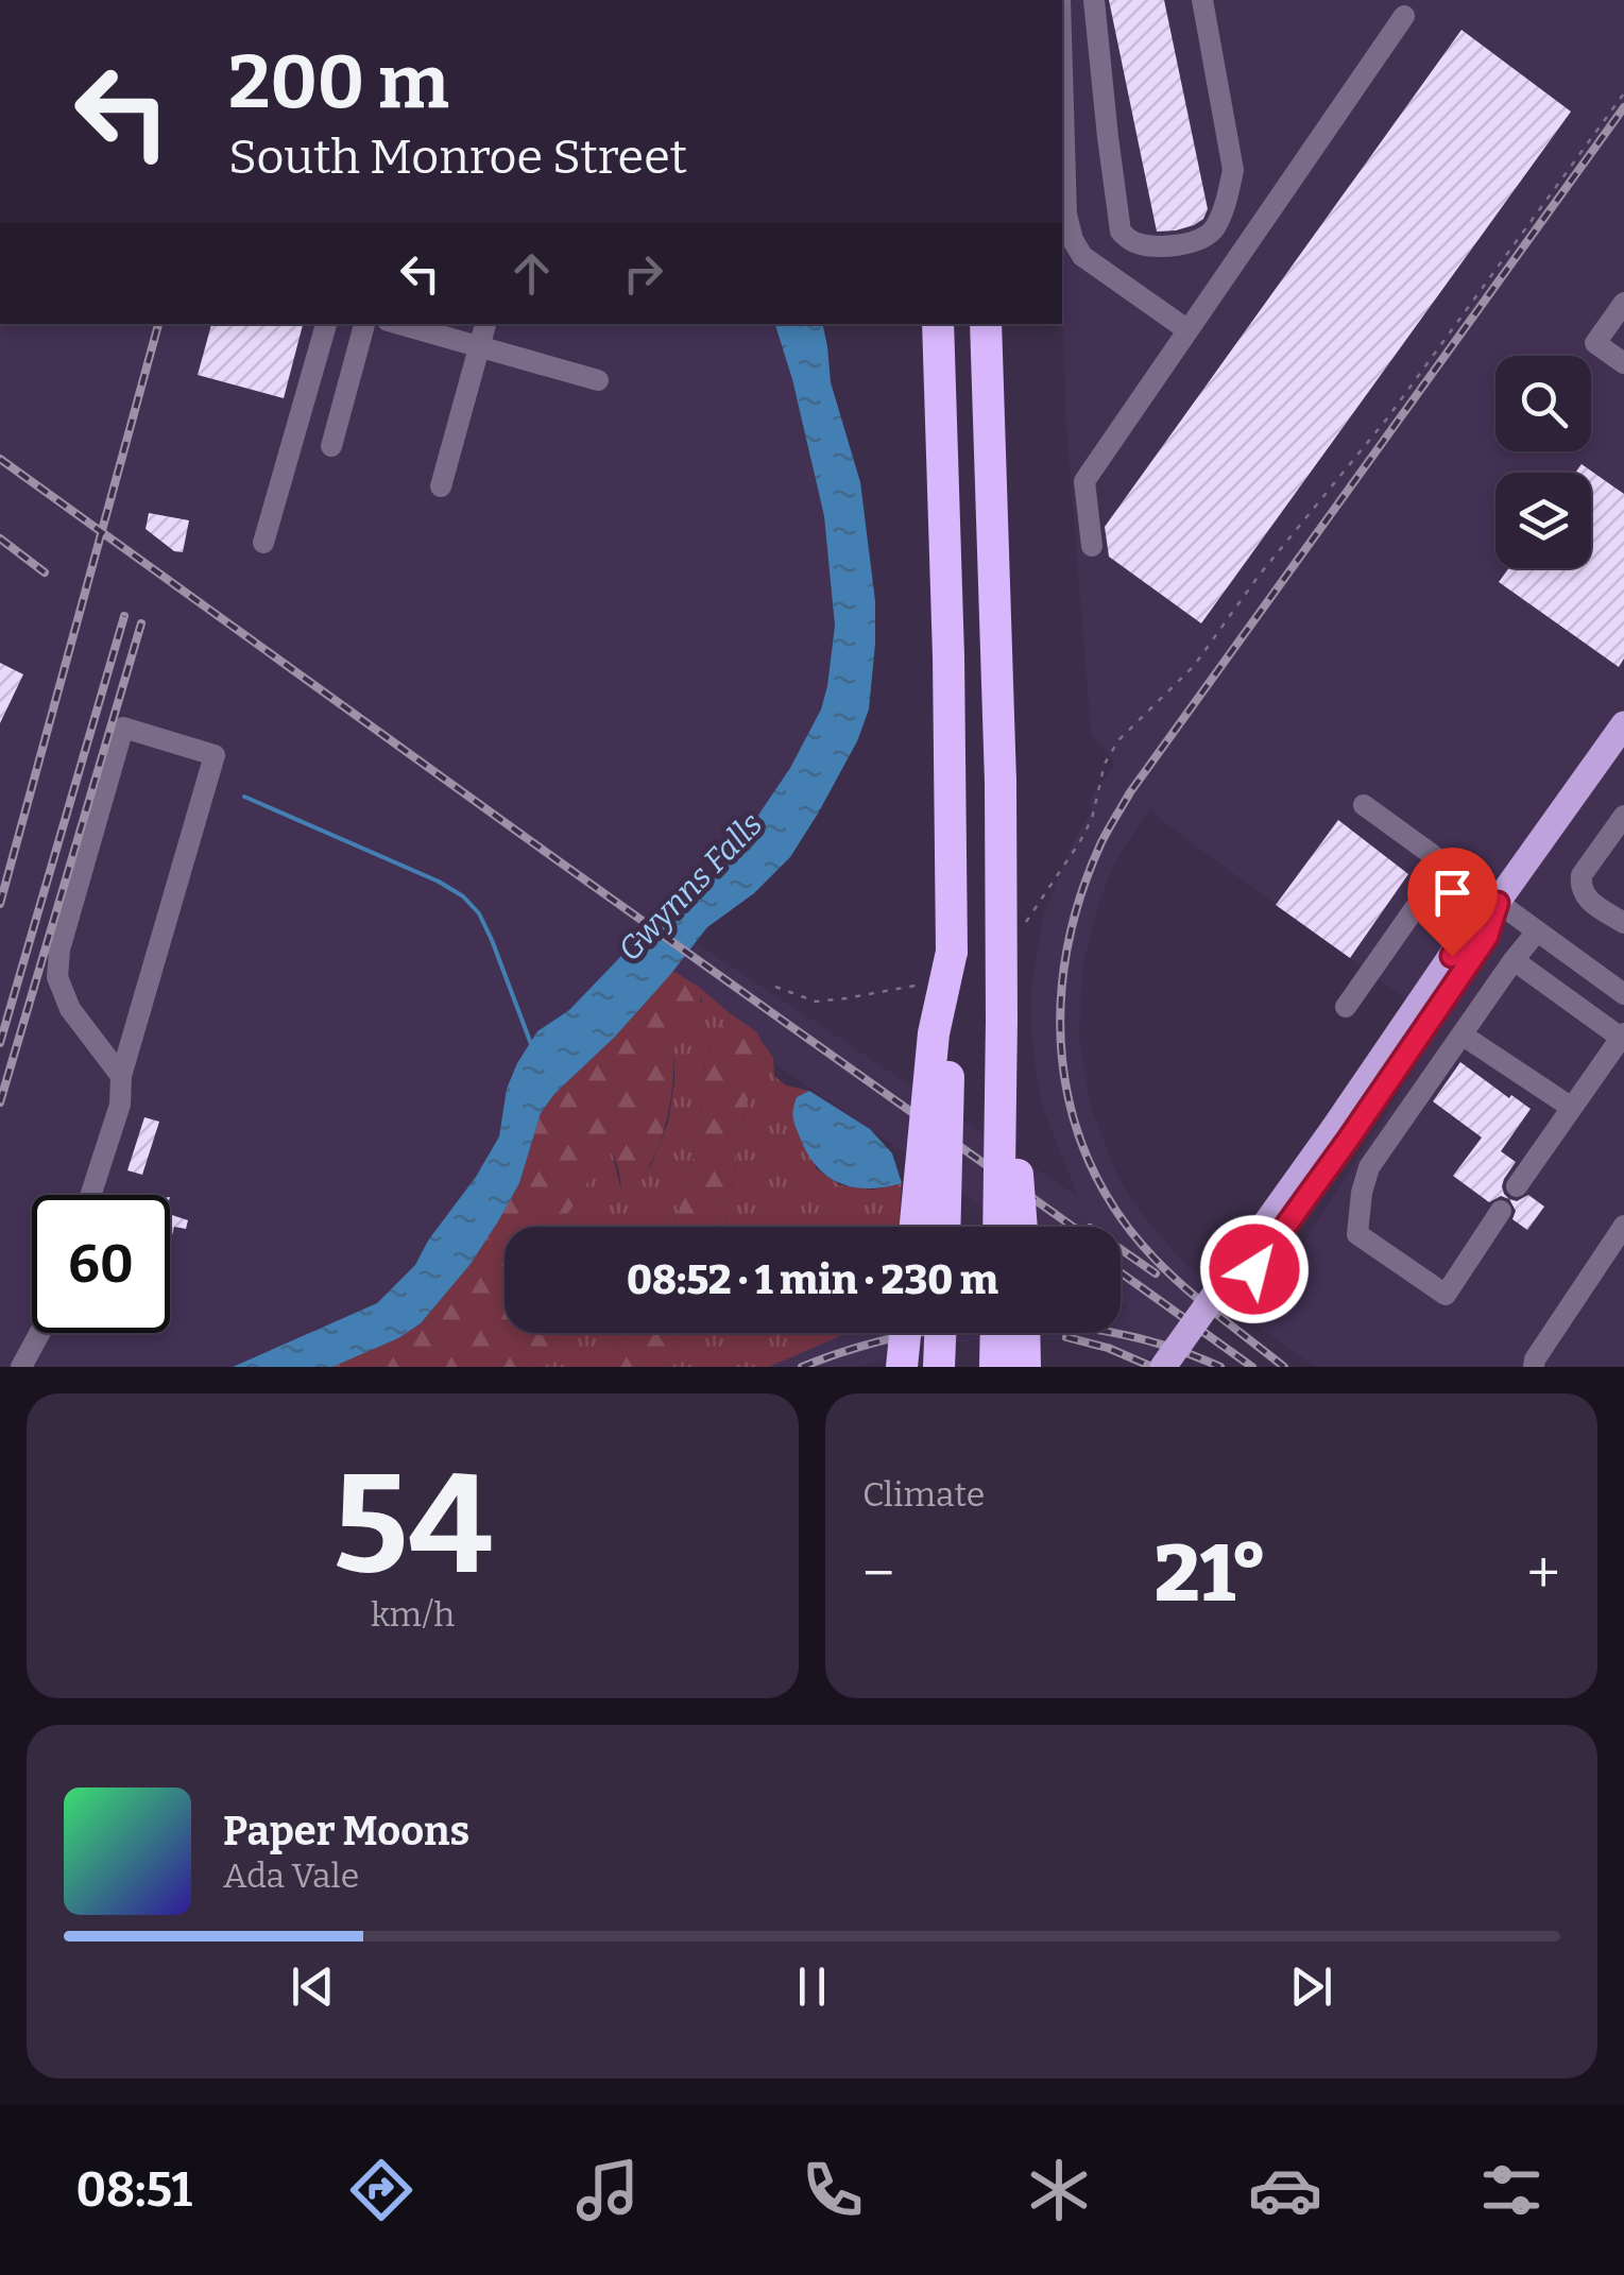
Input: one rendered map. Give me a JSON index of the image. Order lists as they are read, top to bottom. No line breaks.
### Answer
{"water":["Gwynns Falls"],"page":{"turn":["200 m","South Monroe Street"],"limit":"60","trip":"08:52 · 1 min · 230 m","tile":[["54","km/h"],"Climate"],"heat":["−","21°","+"],"song":["Paper Moons","Ada Vale"],"tabs":"08:51"}}
